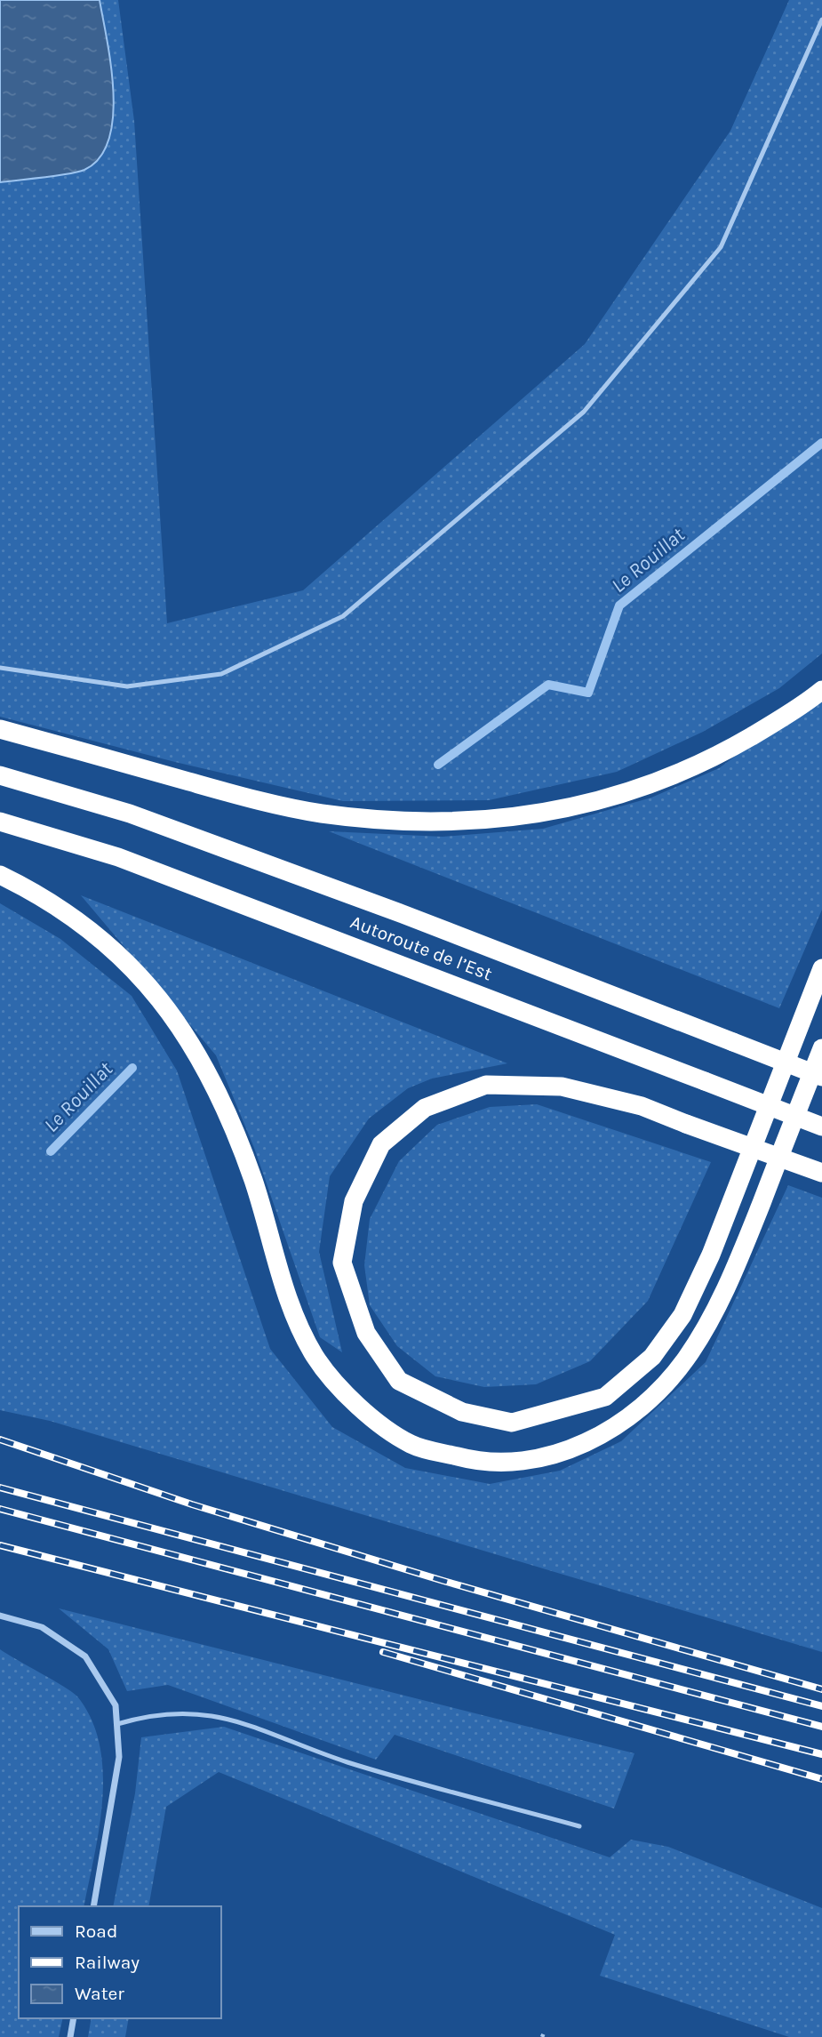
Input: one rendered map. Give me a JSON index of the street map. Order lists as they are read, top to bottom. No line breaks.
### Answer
{"streets":{"highway":["Autoroute de l’Est"]},"water":["Le Rouillat"],"legend":["Road","Railway","Water"]}
